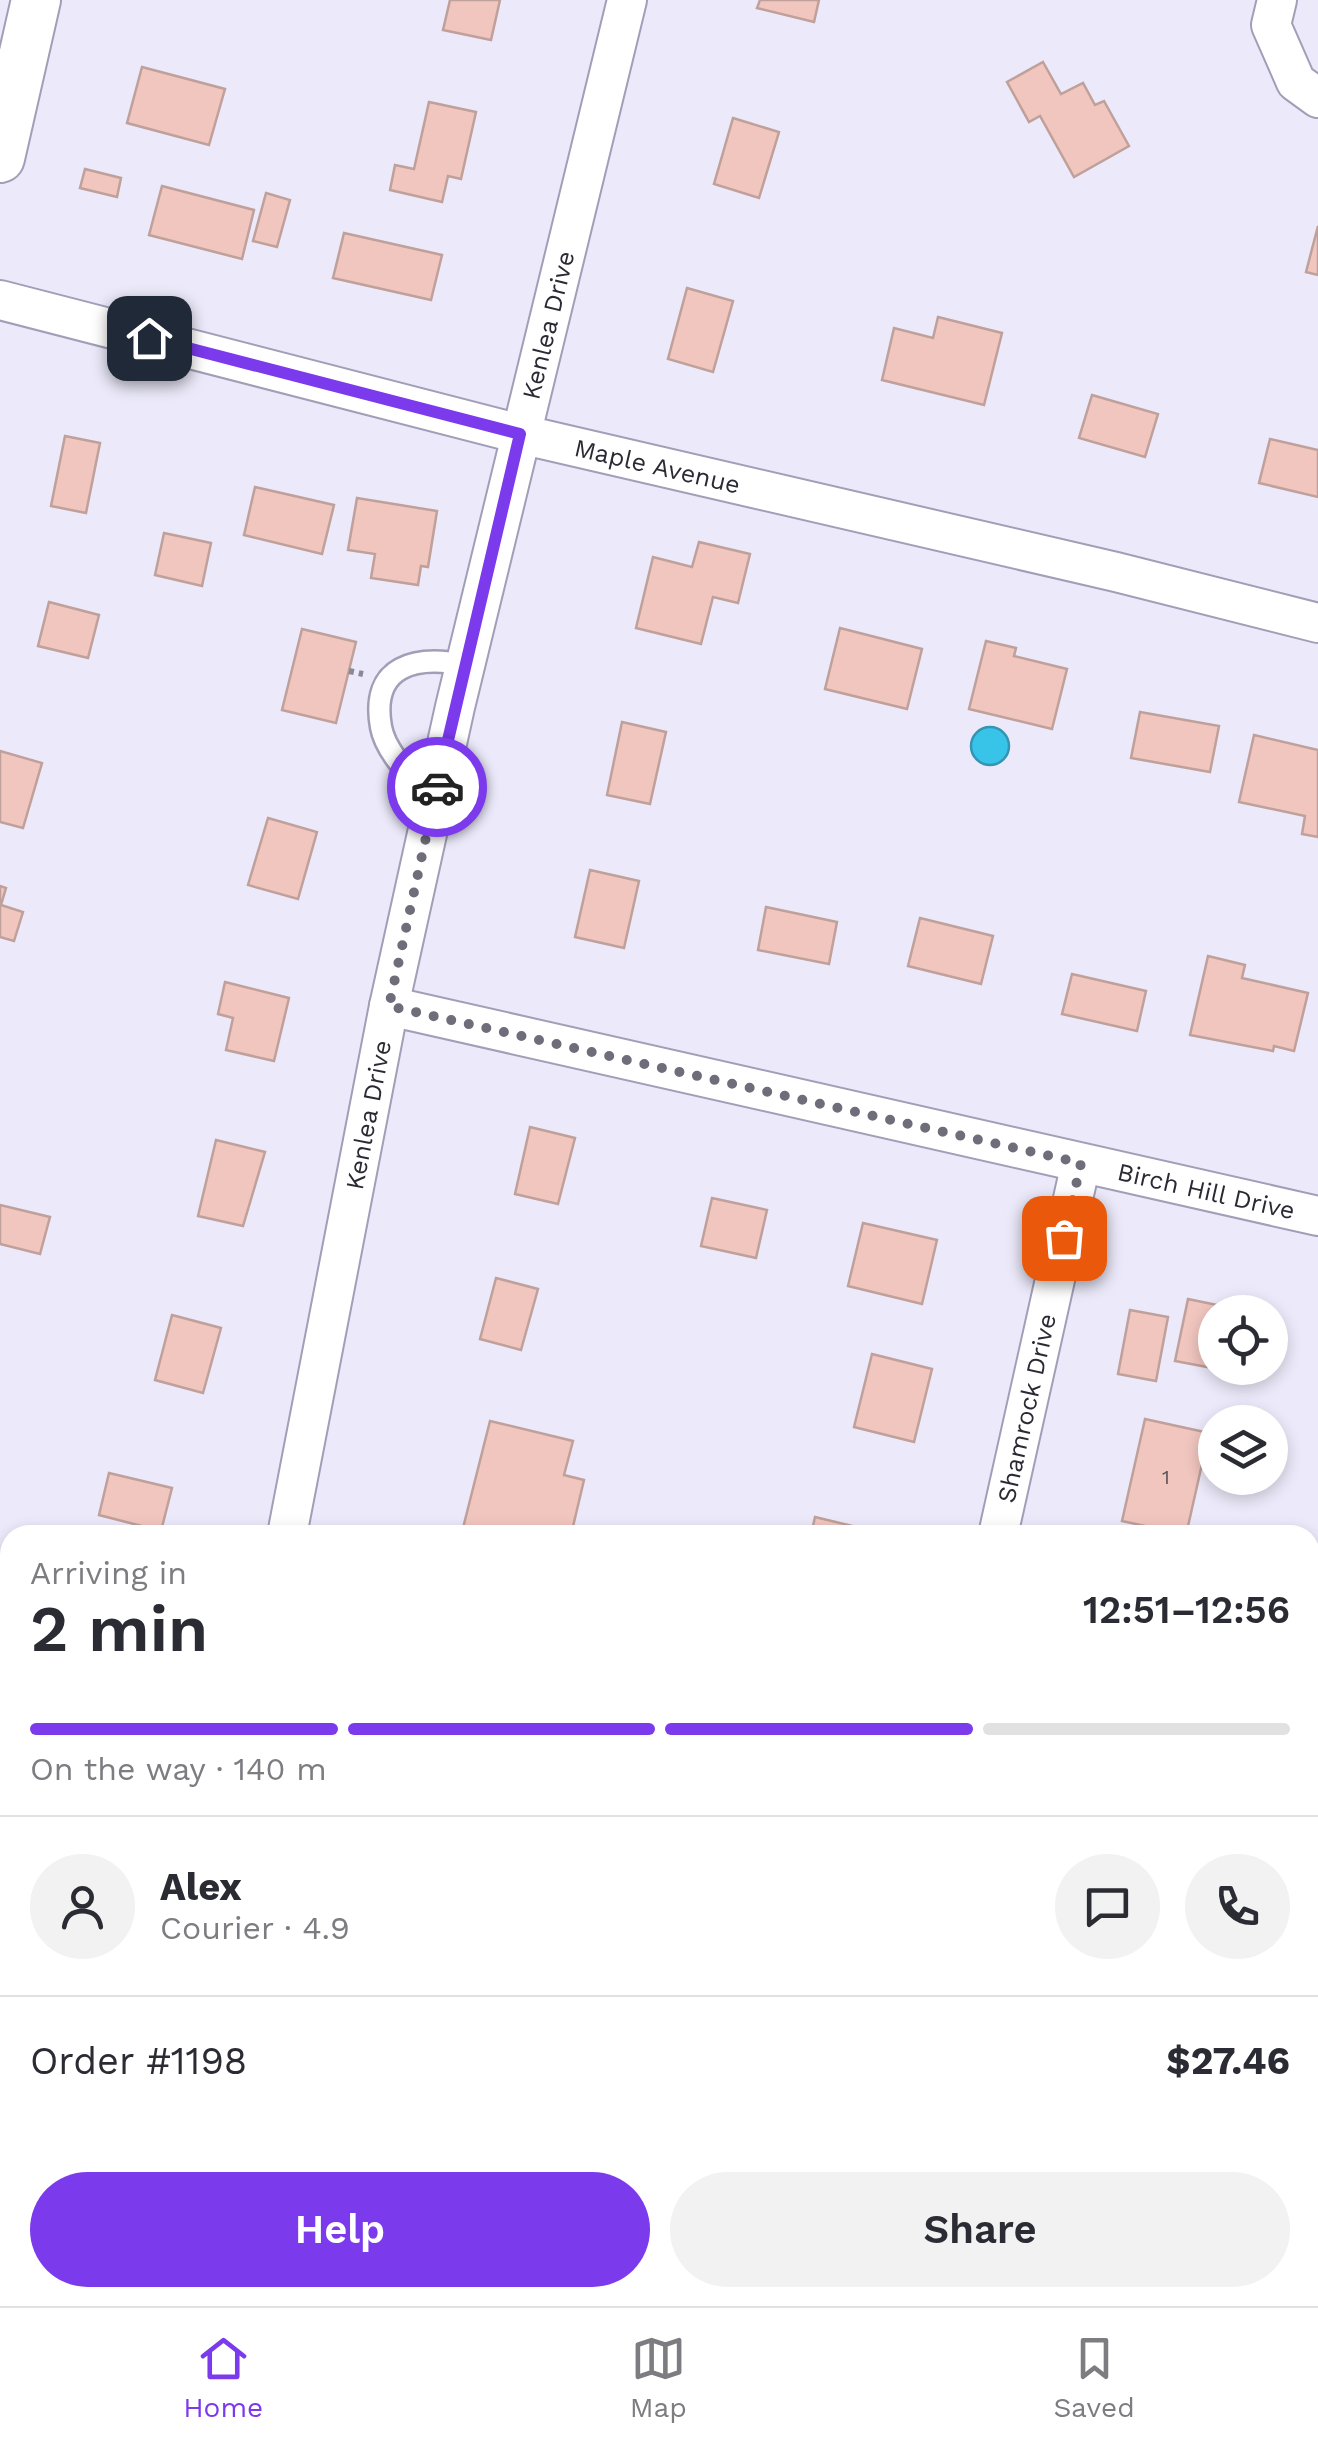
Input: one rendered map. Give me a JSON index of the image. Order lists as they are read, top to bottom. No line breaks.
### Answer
{"streets":{"street":["Kenlea Drive","Maple Avenue","Birch Hill Drive","Shamrock Drive"]},"crossings":[["Kenlea Drive","Maple Avenue"],["Kenlea Drive","Birch Hill Drive"],["Birch Hill Drive","Shamrock Drive"]],"house_numbers":["1"],"page":{"heading":["2 min","Arriving in","12:51–12:56"],"panel":["Alex","Courier · 4.9","Order #1198","$27.46"],"bar":"On the way · 140 m","buttons":["Help","Share"],"tabs":["Home","Map","Saved"]}}
